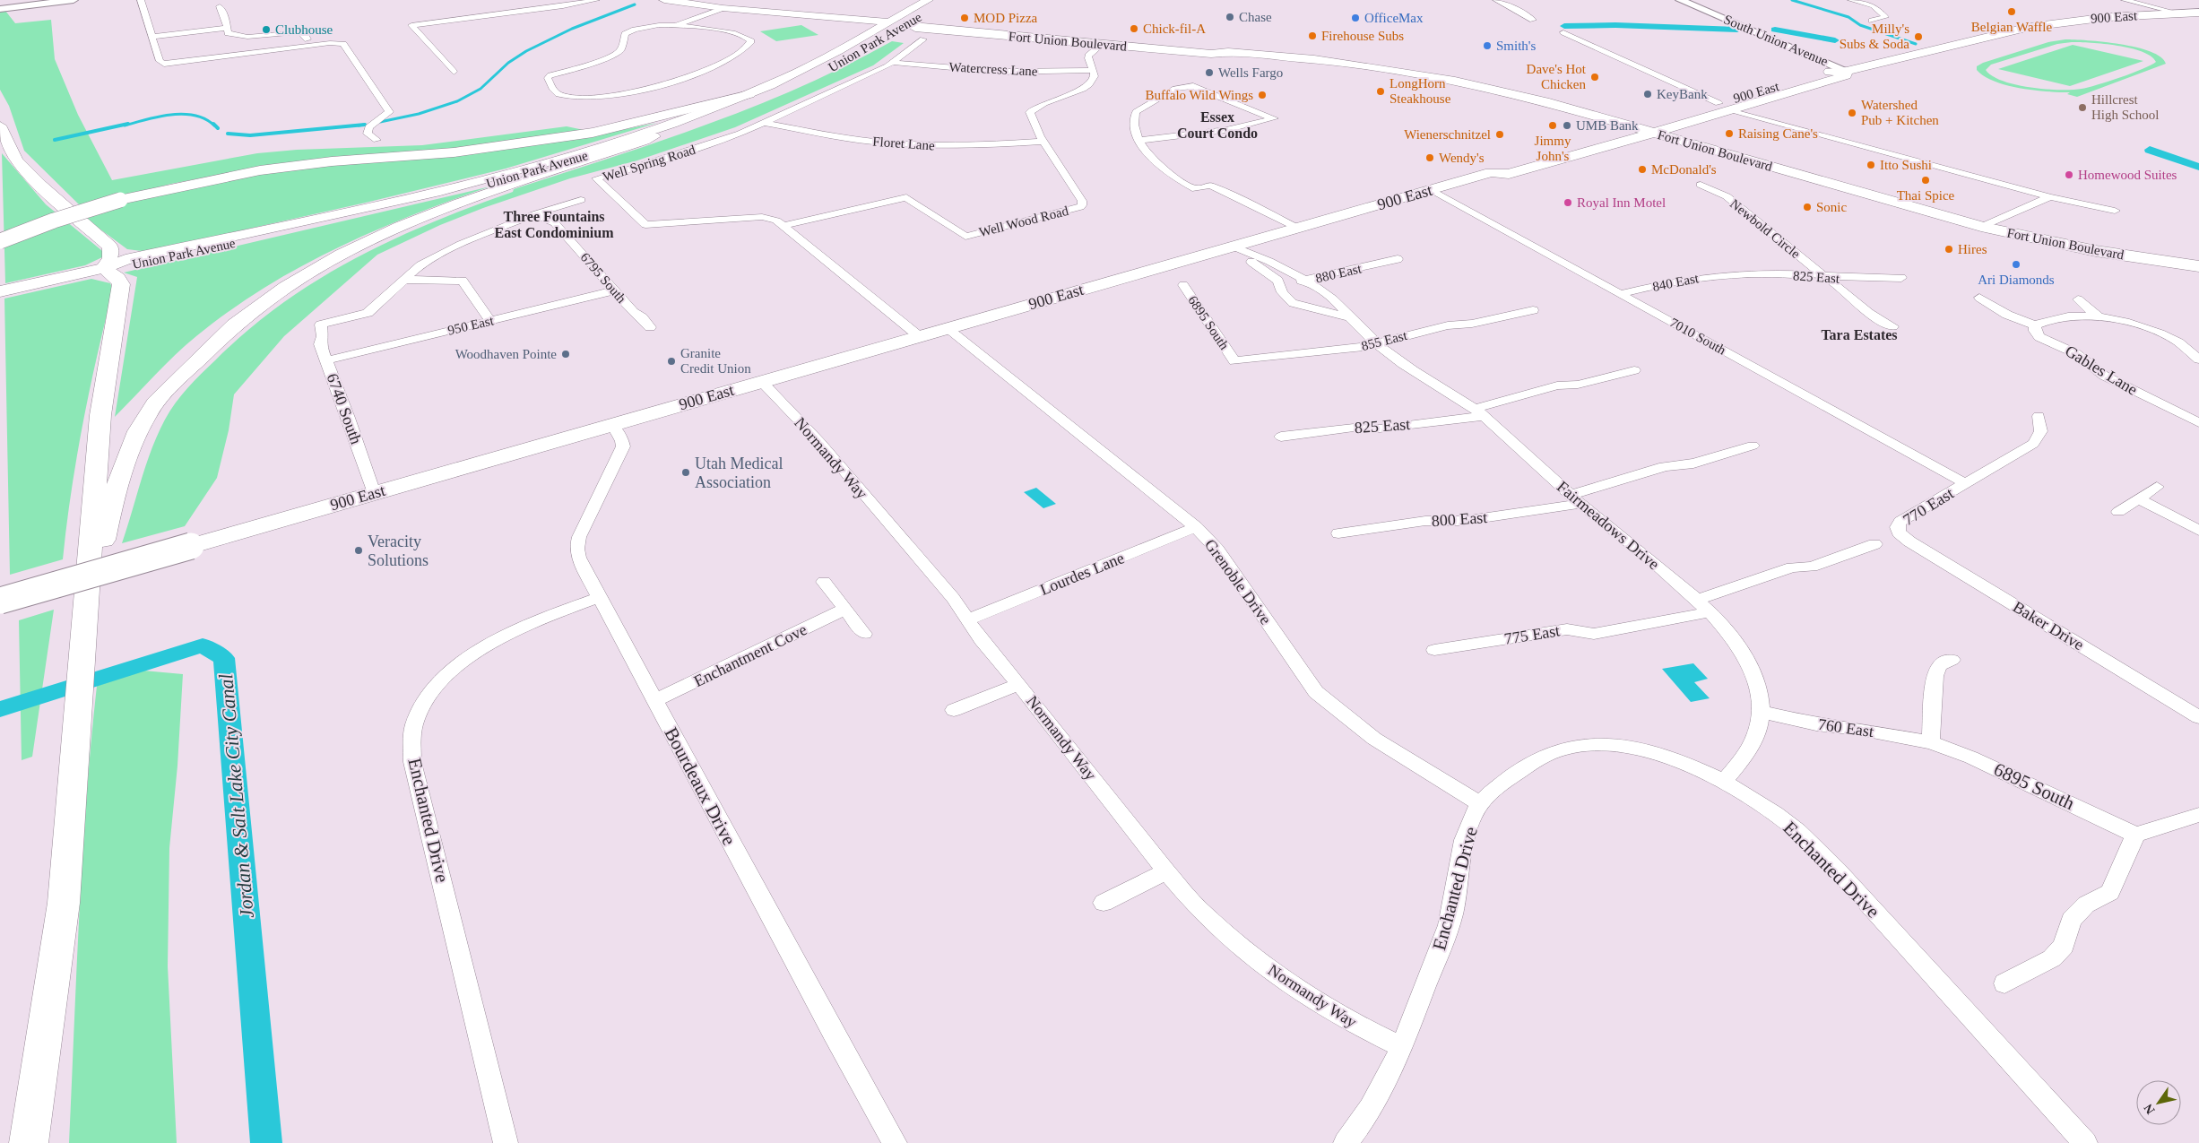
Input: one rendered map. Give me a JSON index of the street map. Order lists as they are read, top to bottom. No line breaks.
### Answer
{"streets":{"main road":["900 East","Fort Union Boulevard","Union Park Avenue"],"street":["South Union Avenue","Watercress Lane","Floret Lane","Well Spring Road","Well Wood Road","Newbold Circle","880 East","825 East","6795 South","840 East","6895 South","950 East","7010 South","855 East","Gables Lane","6740 South","Normandy Way","770 East","800 East","Fairmeadows Drive","Lourdes Lane","Grenoble Drive","Baker Drive","775 East","Enchantment Cove","760 East","Bourdeaux Drive","Enchanted Drive"]},"crossings":[["900 East","South Union Avenue"],["900 East","Fort Union Boulevard"],["900 East","Well Spring Road"],["900 East","7010 South"],["900 East","6740 South"],["900 East","Normandy Way"],["900 East","Fairmeadows Drive"],["900 East","Grenoble Drive"],["900 East","Bourdeaux Drive"],["Fort Union Boulevard","Union Park Avenue"],["Fort Union Boulevard","Well Wood Road"],["Watercress Lane","Well Spring Road"],["Watercress Lane","Well Wood Road"],["Floret Lane","Well Spring Road"],["Floret Lane","Well Wood Road"],["Well Spring Road","Well Wood Road"],["Newbold Circle","825 East"],["880 East","Fairmeadows Drive"],["825 East","840 East"],["825 East","Fairmeadows Drive"],["6795 South","950 East"],["840 East","7010 South"],["6895 South","855 East"],["6895 South","760 East"],["950 East","6740 South"],["7010 South","770 East"],["855 East","Fairmeadows Drive"],["Normandy Way","Lourdes Lane"],["Normandy Way","Enchanted Drive"],["770 East","Baker Drive"],["800 East","Fairmeadows Drive"],["Fairmeadows Drive","775 East"],["Fairmeadows Drive","760 East"],["Fairmeadows Drive","Enchanted Drive"],["Lourdes Lane","Grenoble Drive"],["Grenoble Drive","Enchanted Drive"],["Enchantment Cove","Bourdeaux Drive"],["Bourdeaux Drive","Enchanted Drive"]],"districts":["Essex Court Condo","Three Fountains East Condominium","Tara Estates"],"water":["Jordan & Salt Lake City Canal"],"places":["Belgian Waffle","Chase","MOD Pizza","OfficeMax","Chick-fil-A","Clubhouse","Firehouse Subs","Milly's Subs & Soda","Smith's","Wells Fargo","Dave's Hot Chicken","LongHorn Steakhouse","KeyBank","Buffalo Wild Wings","Hillcrest High School","Watershed Pub + Kitchen","Jimmy John's","UMB Bank","Raising Cane's","Wienerschnitzel","Wendy's","Itto Sushi","McDonald's","Homewood Suites","Thai Spice","Royal Inn Motel","Sonic","Hires","Ari Diamonds","Woodhaven Pointe","Granite Credit Union","Utah Medical Association","Veracity Solutions"],"north":"bottom left"}
